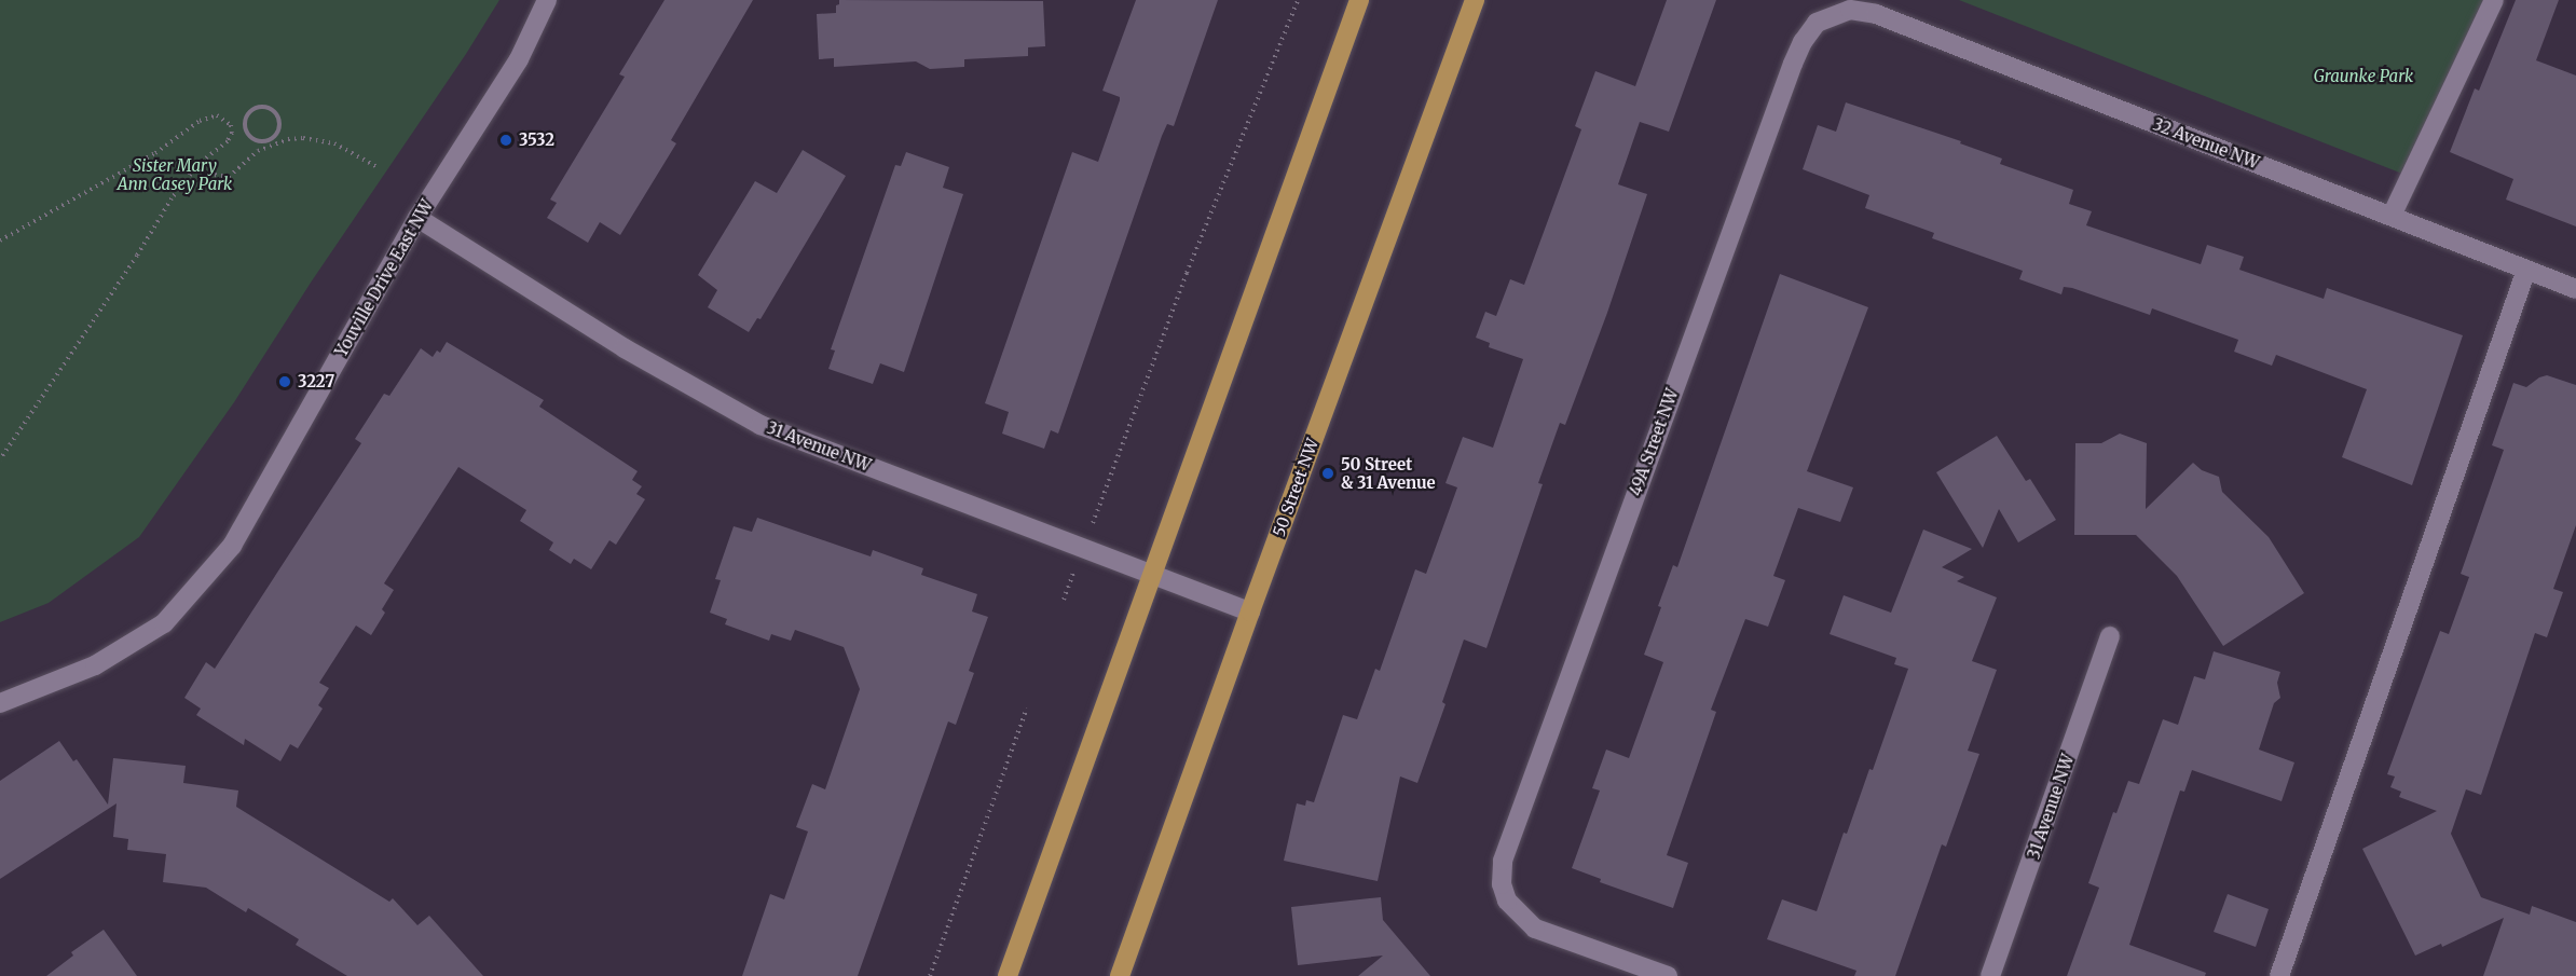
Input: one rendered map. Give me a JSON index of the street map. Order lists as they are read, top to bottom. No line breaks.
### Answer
{"streets":{"main road":["50 Street NW"],"street":["32 Avenue NW","Youville Drive East NW","49A Street NW","31 Avenue NW"]},"crossings":[["32 Avenue NW","49A Street NW"],["Youville Drive East NW","31 Avenue NW"],["31 Avenue NW","50 Street NW"]],"parks":["Graunke Park","Sister Mary Ann Casey Park"],"places":["3532","3227","50 Street & 31 Avenue"]}
